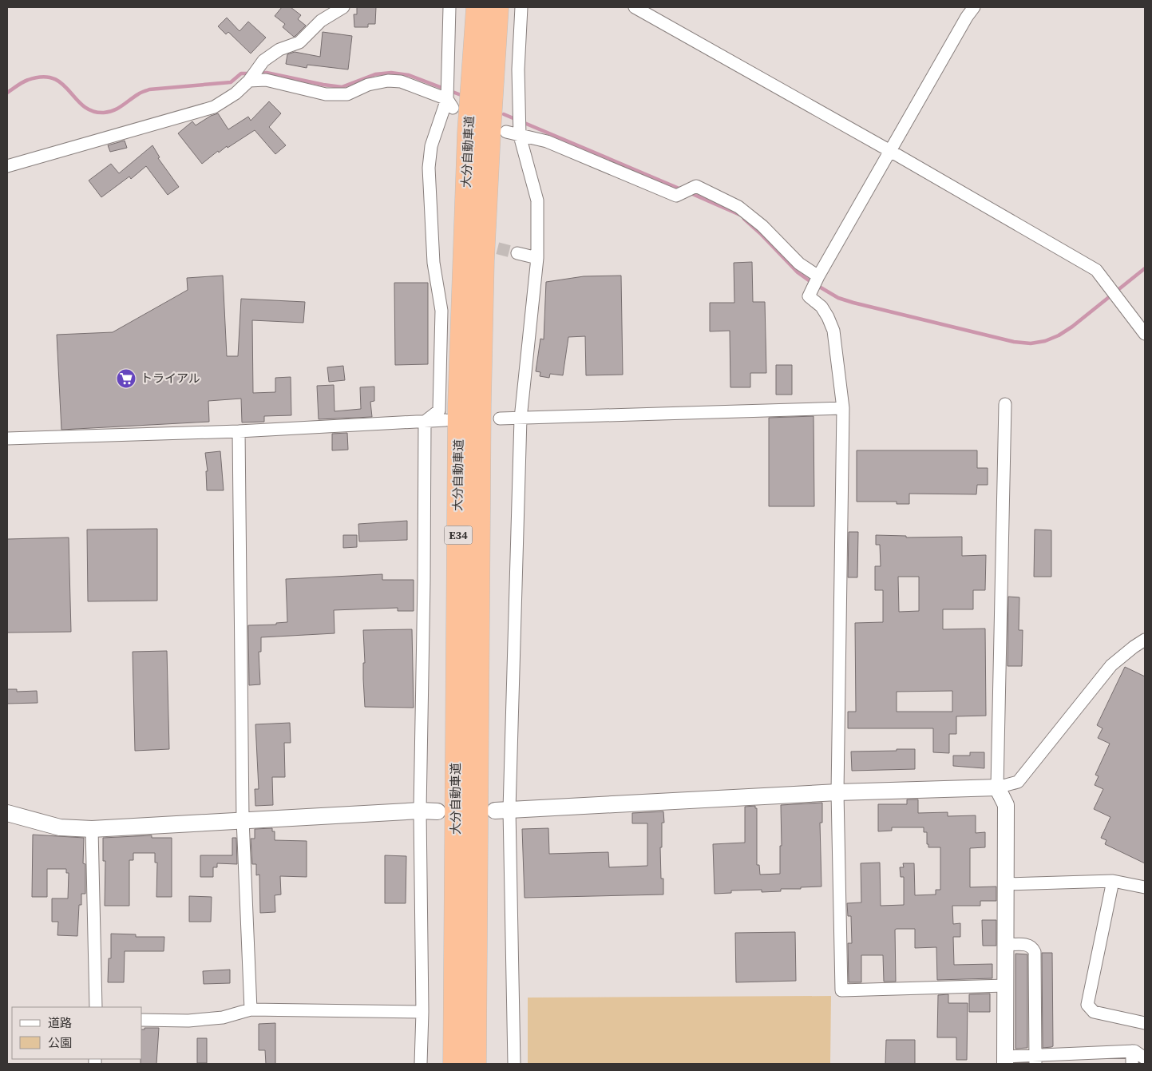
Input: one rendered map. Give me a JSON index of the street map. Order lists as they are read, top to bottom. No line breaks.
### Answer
{"streets":{"highway":["大分自動車道","E34"]},"places":{"supermarket":["トライアル"]},"legend":["道路","公園"]}
